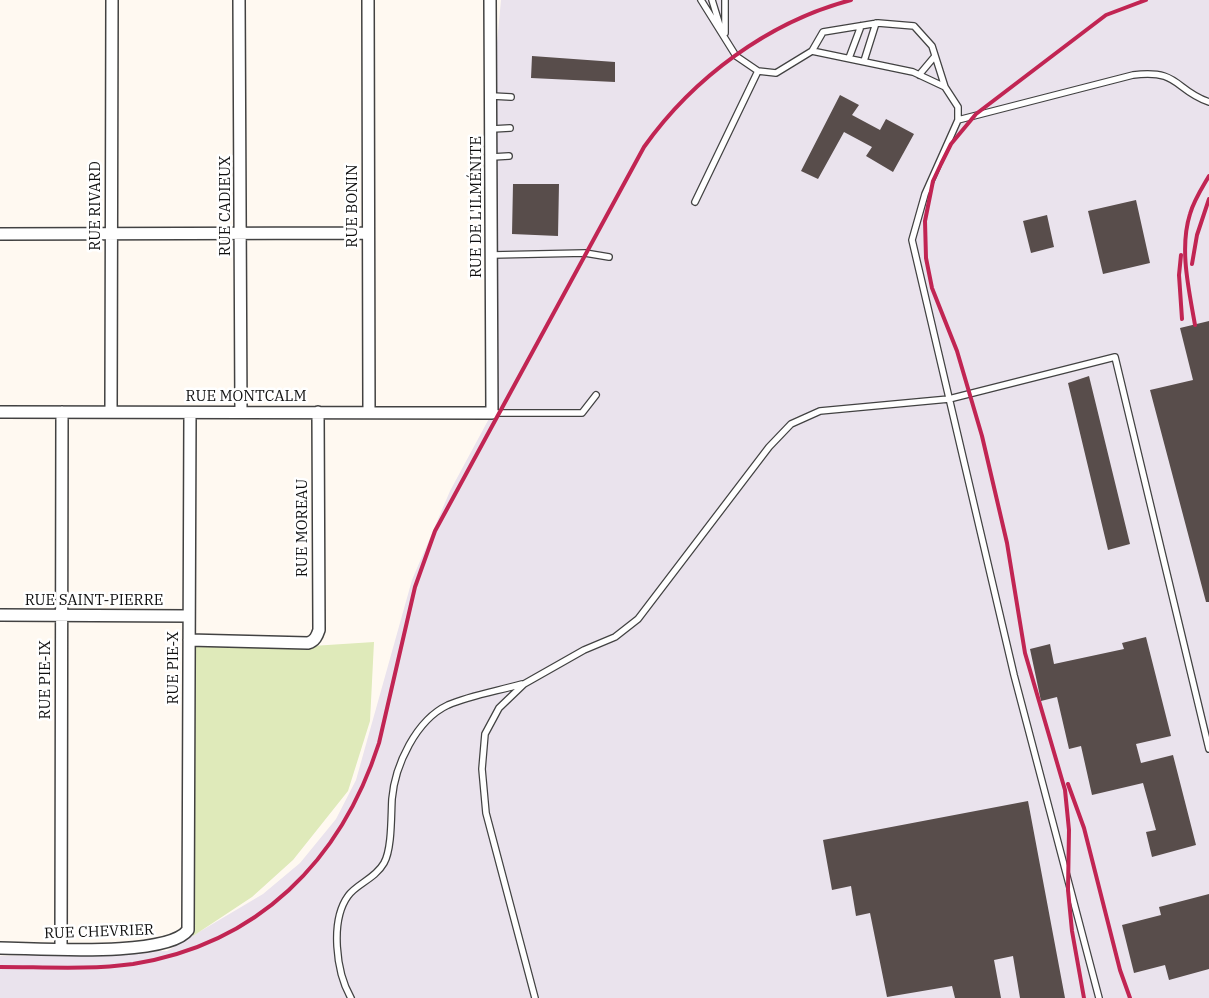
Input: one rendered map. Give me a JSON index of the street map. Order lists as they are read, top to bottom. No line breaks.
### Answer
{"streets":{"street":["RUE RIVARD","RUE CADIEUX","RUE BONIN","RUE DE L'ILMÉNITE","RUE MONTCALM","RUE MOREAU","RUE SAINT-PIERRE","RUE PIE-X","RUE PIE-IX","RUE CHEVRIER"]},"crossings":[["RUE RIVARD","RUE MONTCALM"],["RUE CADIEUX","RUE MONTCALM"],["RUE BONIN","RUE MONTCALM"],["RUE DE L'ILMÉNITE","RUE MONTCALM"],["RUE MONTCALM","RUE MOREAU"],["RUE MONTCALM","RUE PIE-X"],["RUE MONTCALM","RUE PIE-IX"],["RUE MOREAU","RUE PIE-X"],["RUE SAINT-PIERRE","RUE PIE-X"],["RUE SAINT-PIERRE","RUE PIE-IX"],["RUE PIE-X","RUE CHEVRIER"],["RUE PIE-IX","RUE CHEVRIER"]]}
